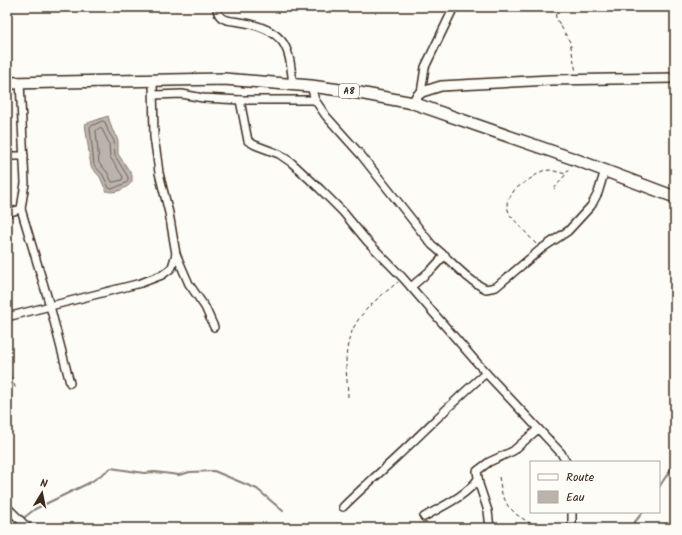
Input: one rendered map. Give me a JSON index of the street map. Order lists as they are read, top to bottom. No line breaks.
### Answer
{"streets":{"main road":["A8"]},"legend":["Route","Eau"],"north":"top"}
